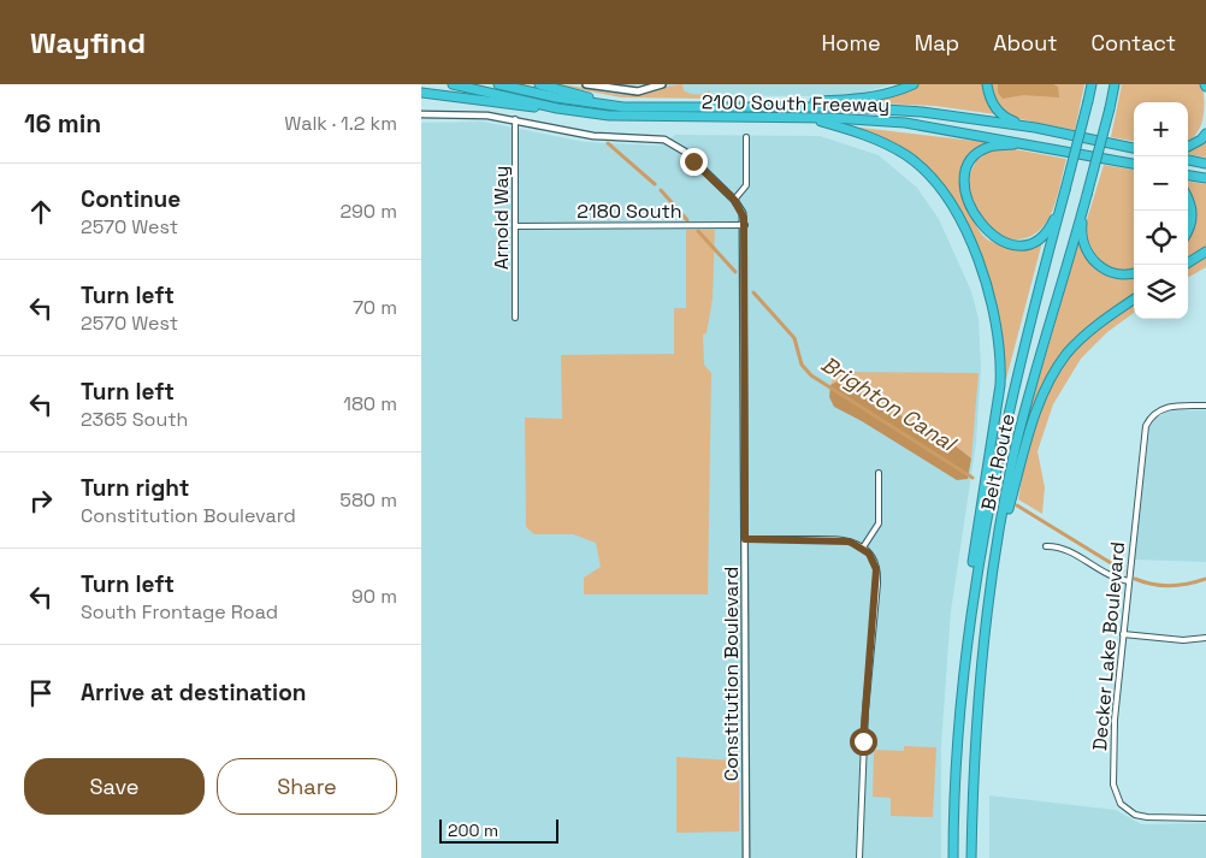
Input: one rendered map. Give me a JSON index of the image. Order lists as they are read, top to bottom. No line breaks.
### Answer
{"streets":{"highway":["2100 South Freeway","Belt Route"],"street":["2180 South","Arnold Way","Decker Lake Boulevard","Constitution Boulevard"]},"crossings":[["2180 South","Arnold Way"],["2180 South","Constitution Boulevard"]],"water":["Brighton Canal"],"scale_bar":"200 m","page":{"header":"Wayfind","nav":["Home","Map","About","Contact"],"heading":["16 min","Walk · 1.2 km"],"map_buttons":["+","−"],"list":[["Continue","2570 West","290 m"],["Turn left","2570 West","70 m"],["Turn left","2365 South","180 m"],["Turn right","Constitution Boulevard","580 m"],["Turn left","South Frontage Road","90 m"],"Arrive at destination"],"buttons":["Save","Share"],"scale":"200 m"}}
